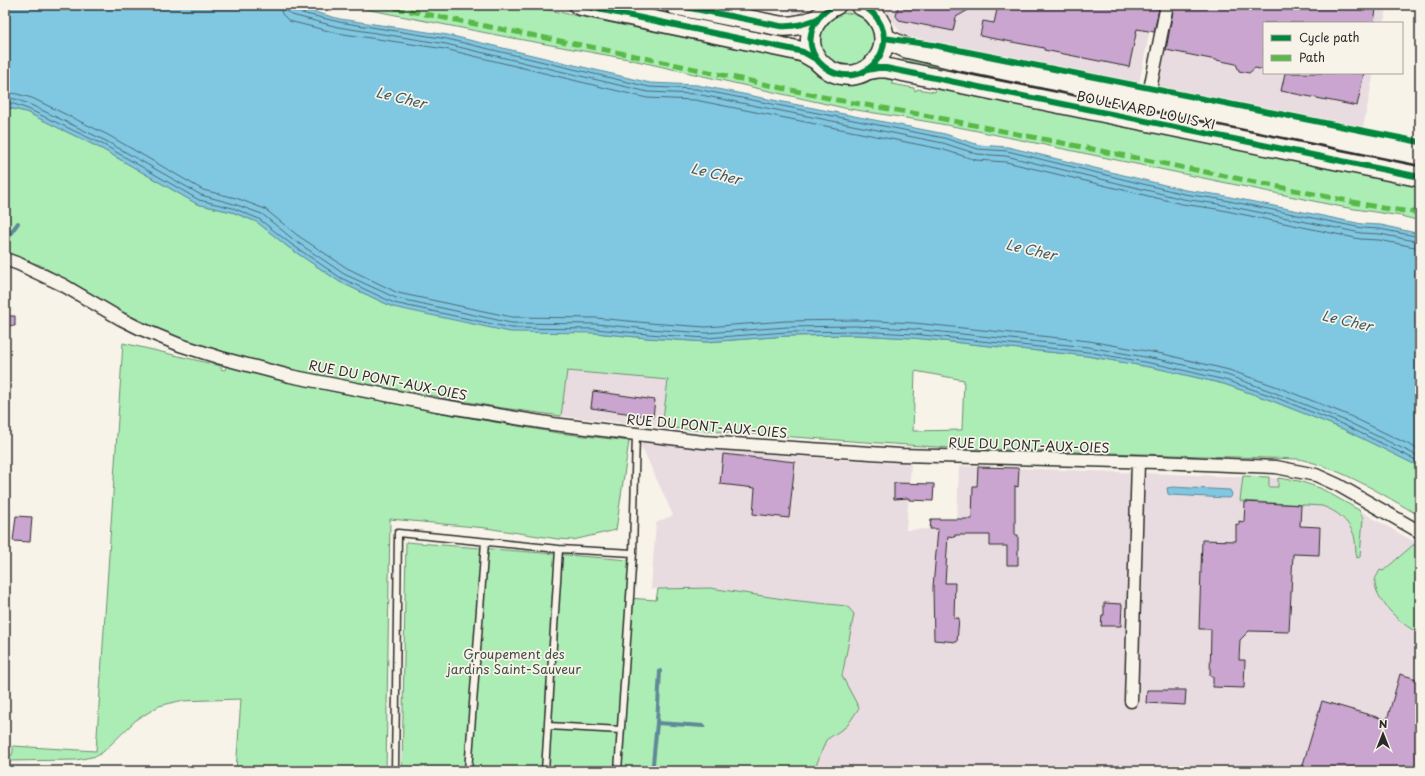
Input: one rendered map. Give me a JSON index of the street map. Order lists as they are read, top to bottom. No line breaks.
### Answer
{"streets":{"main road":["BOULEVARD LOUIS XI"],"street":["RUE DU PONT-AUX-OIES"]},"water":["Le Cher"],"parks":["Groupement des jardins Saint-Sauveur"],"legend":["Cycle path","Path"],"north":"top"}
